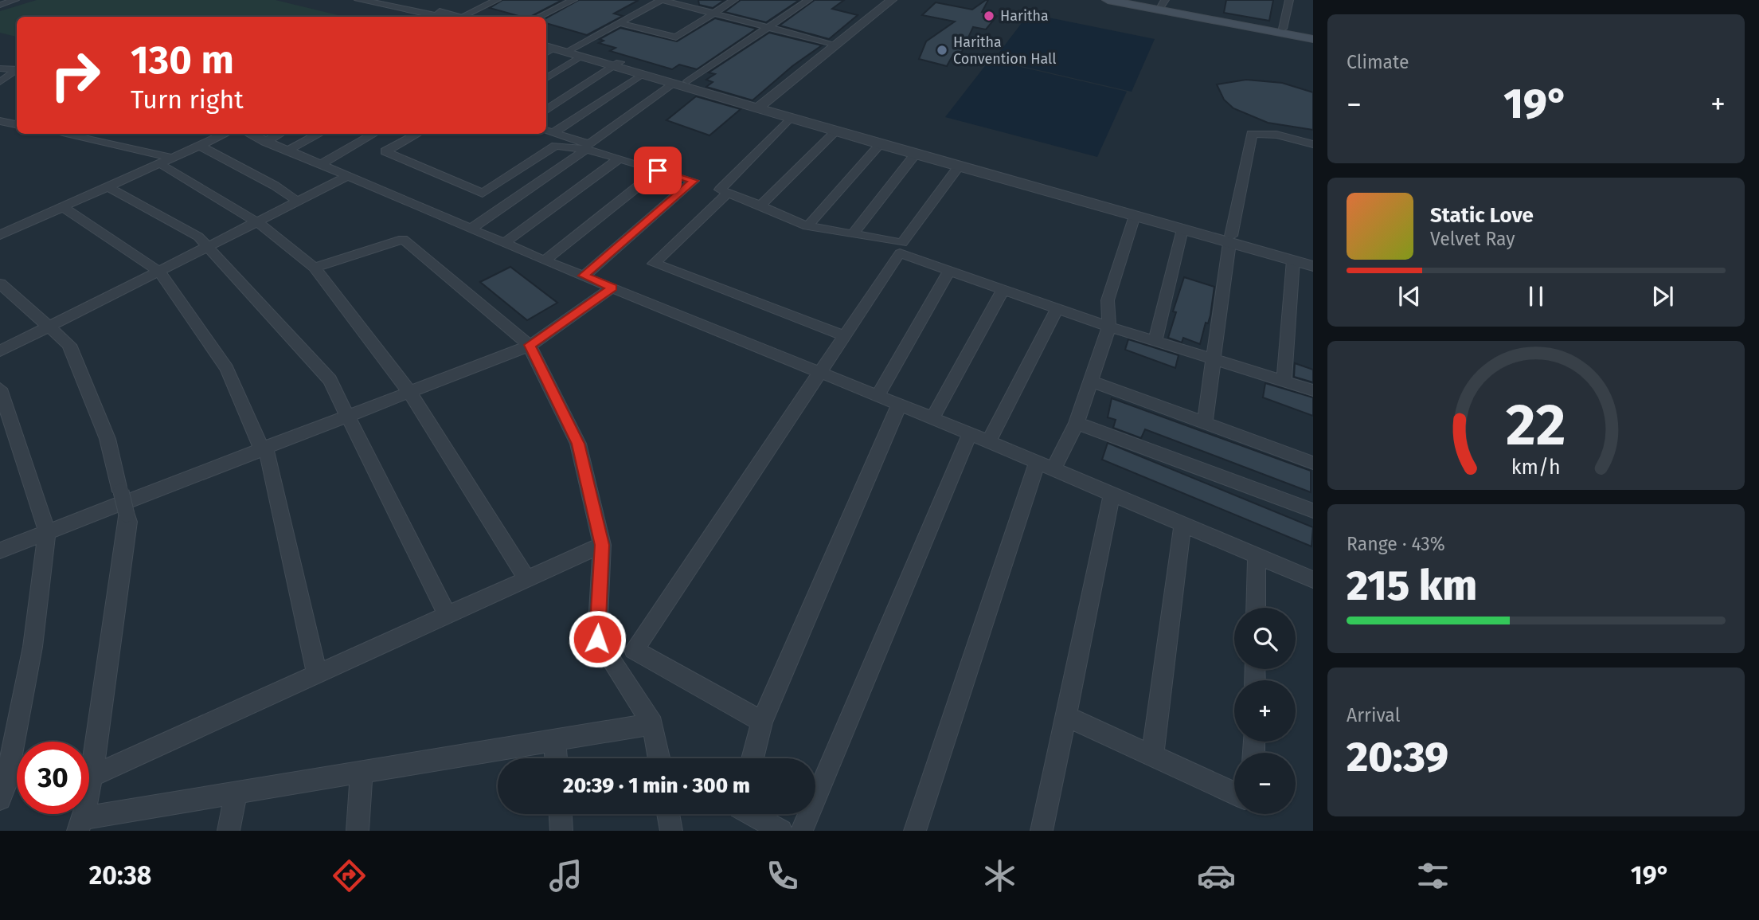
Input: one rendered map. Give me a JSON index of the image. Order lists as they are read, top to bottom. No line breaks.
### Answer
{"places":["Haritha","Haritha Convention Hall"],"page":{"tile":["Climate",["Range · 43%","215 km"],["Arrival","20:39"]],"turn":["130 m","Turn right"],"heat":["−","19°","+"],"song":["Static Love","Velvet Ray"],"map_buttons":["+","−"],"limit":"30","trip":"20:39 · 1 min · 300 m","tabs":["20:38","19°"],"gauge":["22","km/h"]}}
